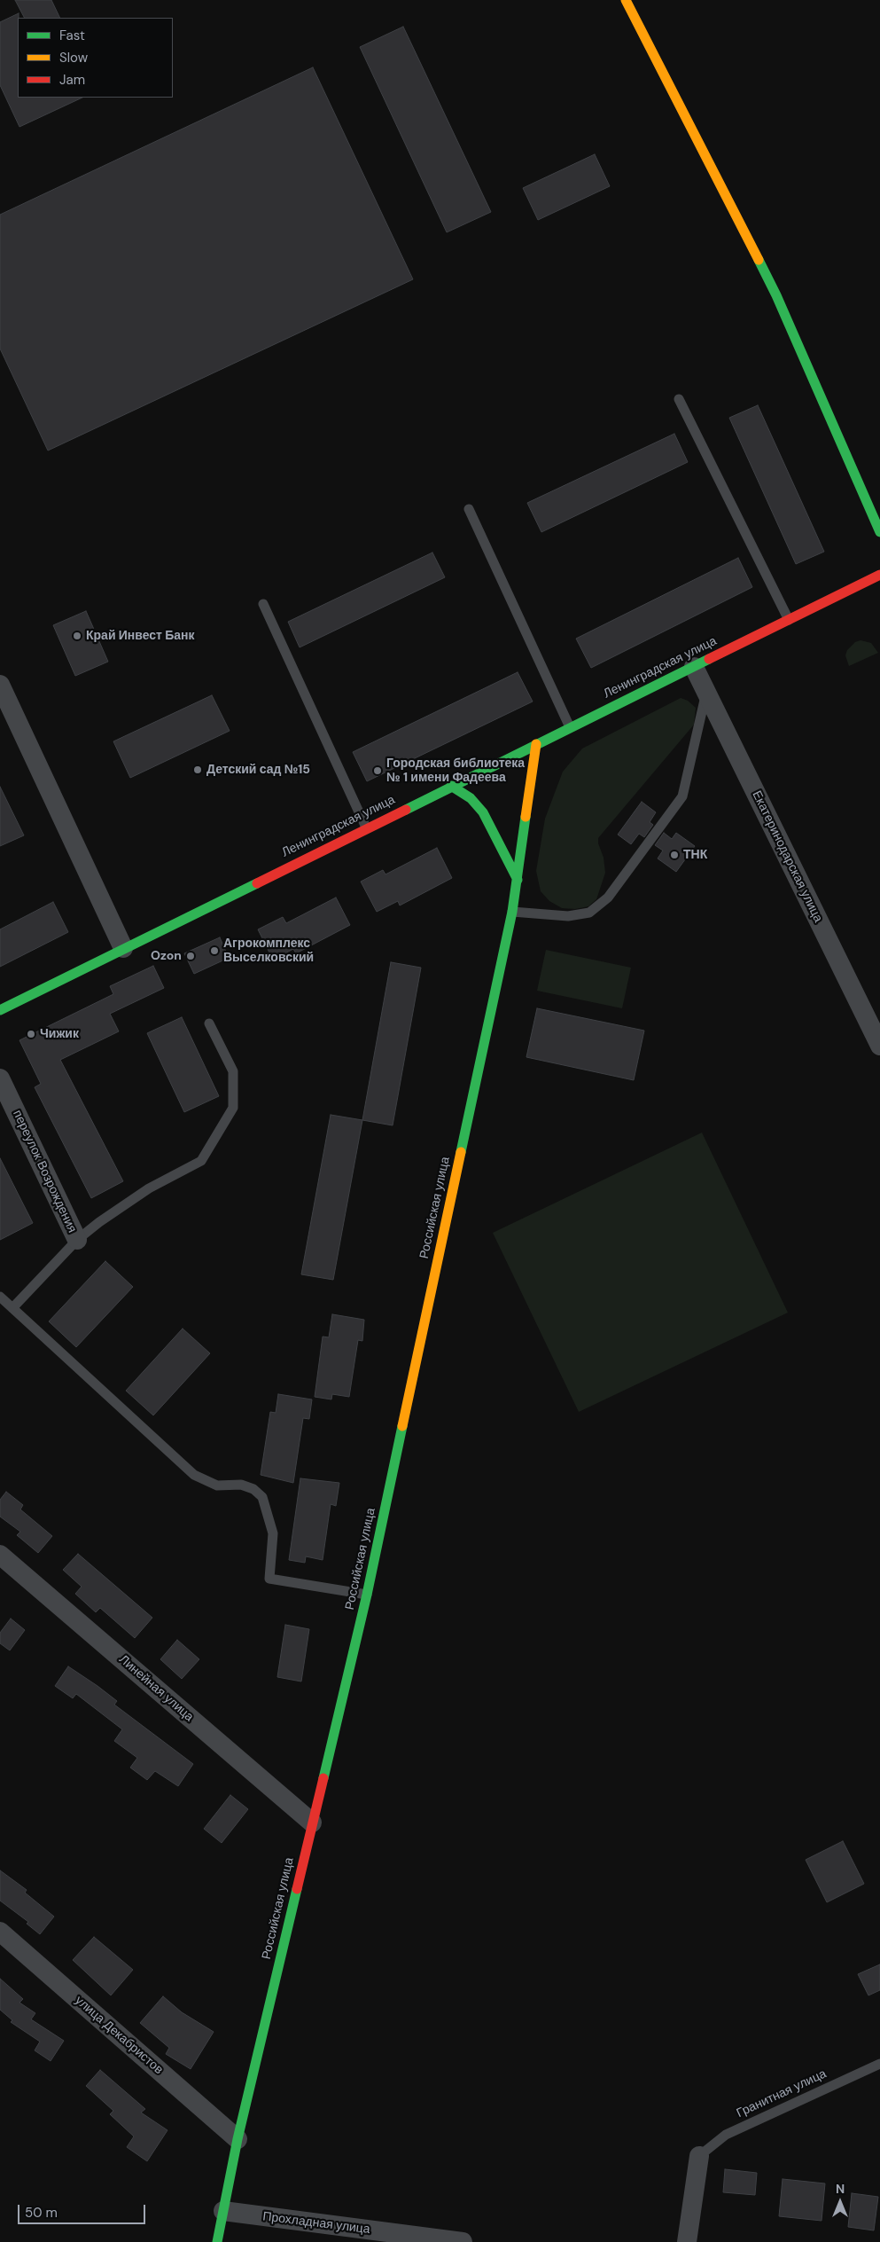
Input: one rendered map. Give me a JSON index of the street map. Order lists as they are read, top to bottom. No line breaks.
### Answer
{"streets":{"street":["Ленинградская улица","Екатеринодарская улица","переулок Возрождения","Российская улица","Линейная улица","улица Декабристов","Прохладная улица"],"lane":["Гранитная улица"]},"crossings":[["Ленинградская улица","Екатеринодарская улица"],["Ленинградская улица","Российская улица"],["Российская улица","Линейная улица"],["Российская улица","улица Декабристов"],["Российская улица","Прохладная улица"]],"places":["Край Инвест Банк","Детский сад №15","Городская библиотека № 1 имени Фадеева","ТНК","Агрокомплекс Выселковский","Ozon","Чижик"],"legend":["Fast","Slow","Jam"],"scale_bar":"50 m","north":"top"}
